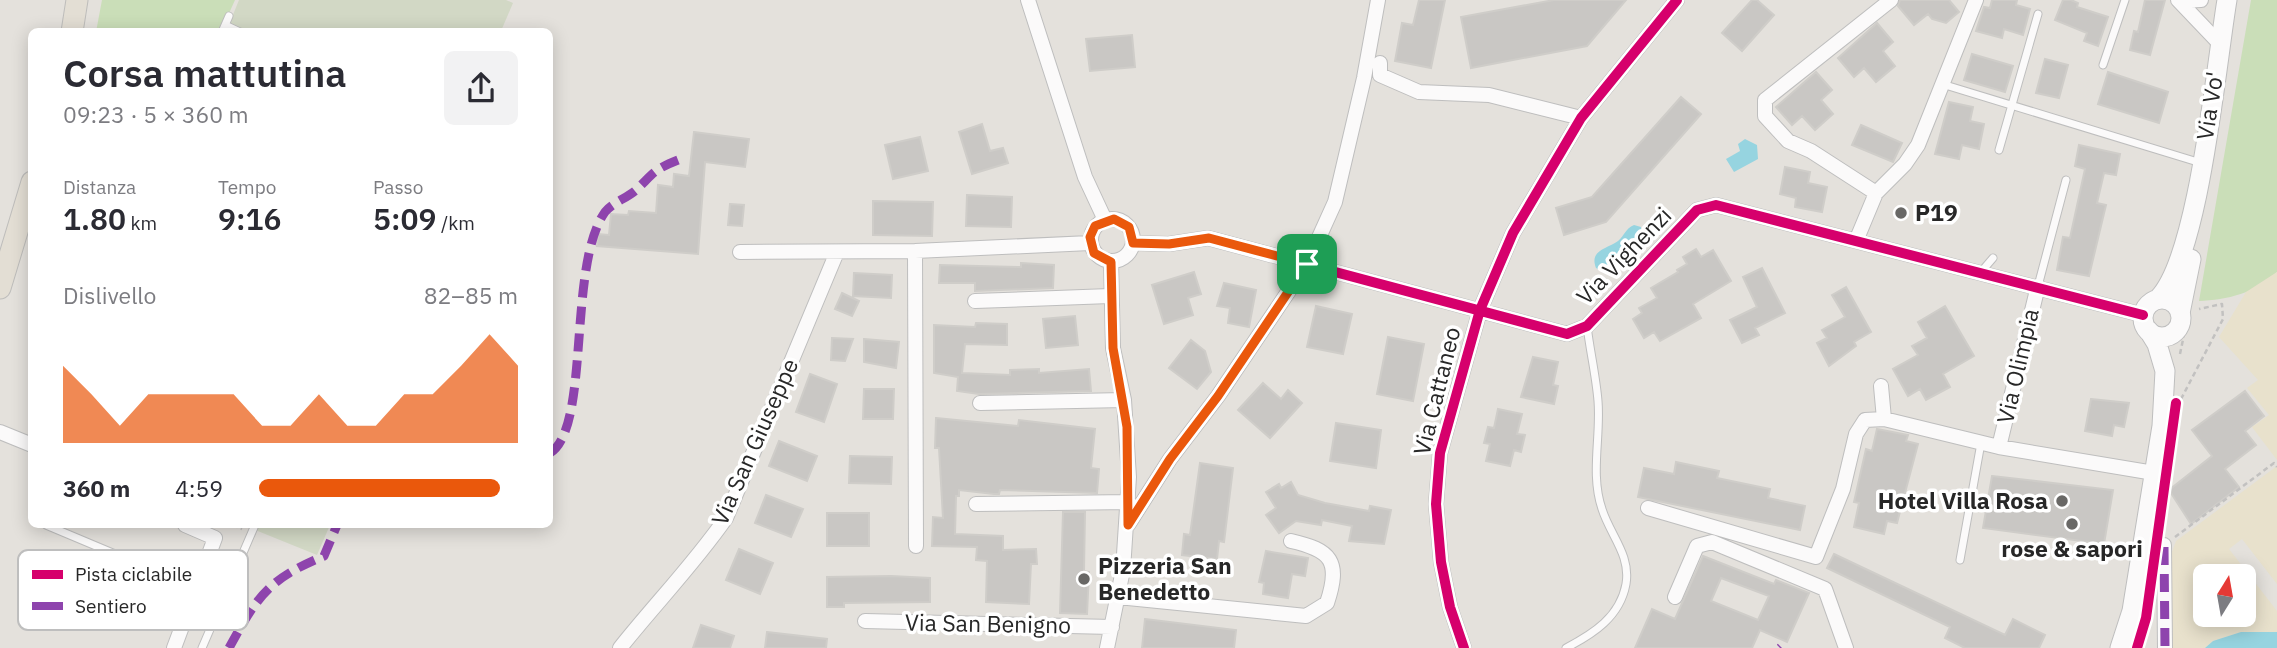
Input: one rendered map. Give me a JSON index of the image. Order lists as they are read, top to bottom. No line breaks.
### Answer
{"streets":{"street":["Via Vo'","Via Vighenzi","Via Olimpia","Via Cattaneo","Via San Giuseppe","Via San Benigno"]},"crossings":[["Via Vighenzi","Via Olimpia"],["Via Vighenzi","Via Cattaneo"]],"places":["P19","Hotel Villa Rosa","rose & sapori","Pizzeria San Benedetto"],"legend":["Pista ciclabile","Sentiero"],"north":"top","page":{"heading":["Corsa mattutina","09:23 · 5 × 360 m"],"stats":[["Distanza","1.80 km"],["Tempo","9:16"],["Passo","5:09 /km"]],"chart":["Dislivello","82–85 m"],"list":[{"name":"360 m","note":"4:59"}]}}
